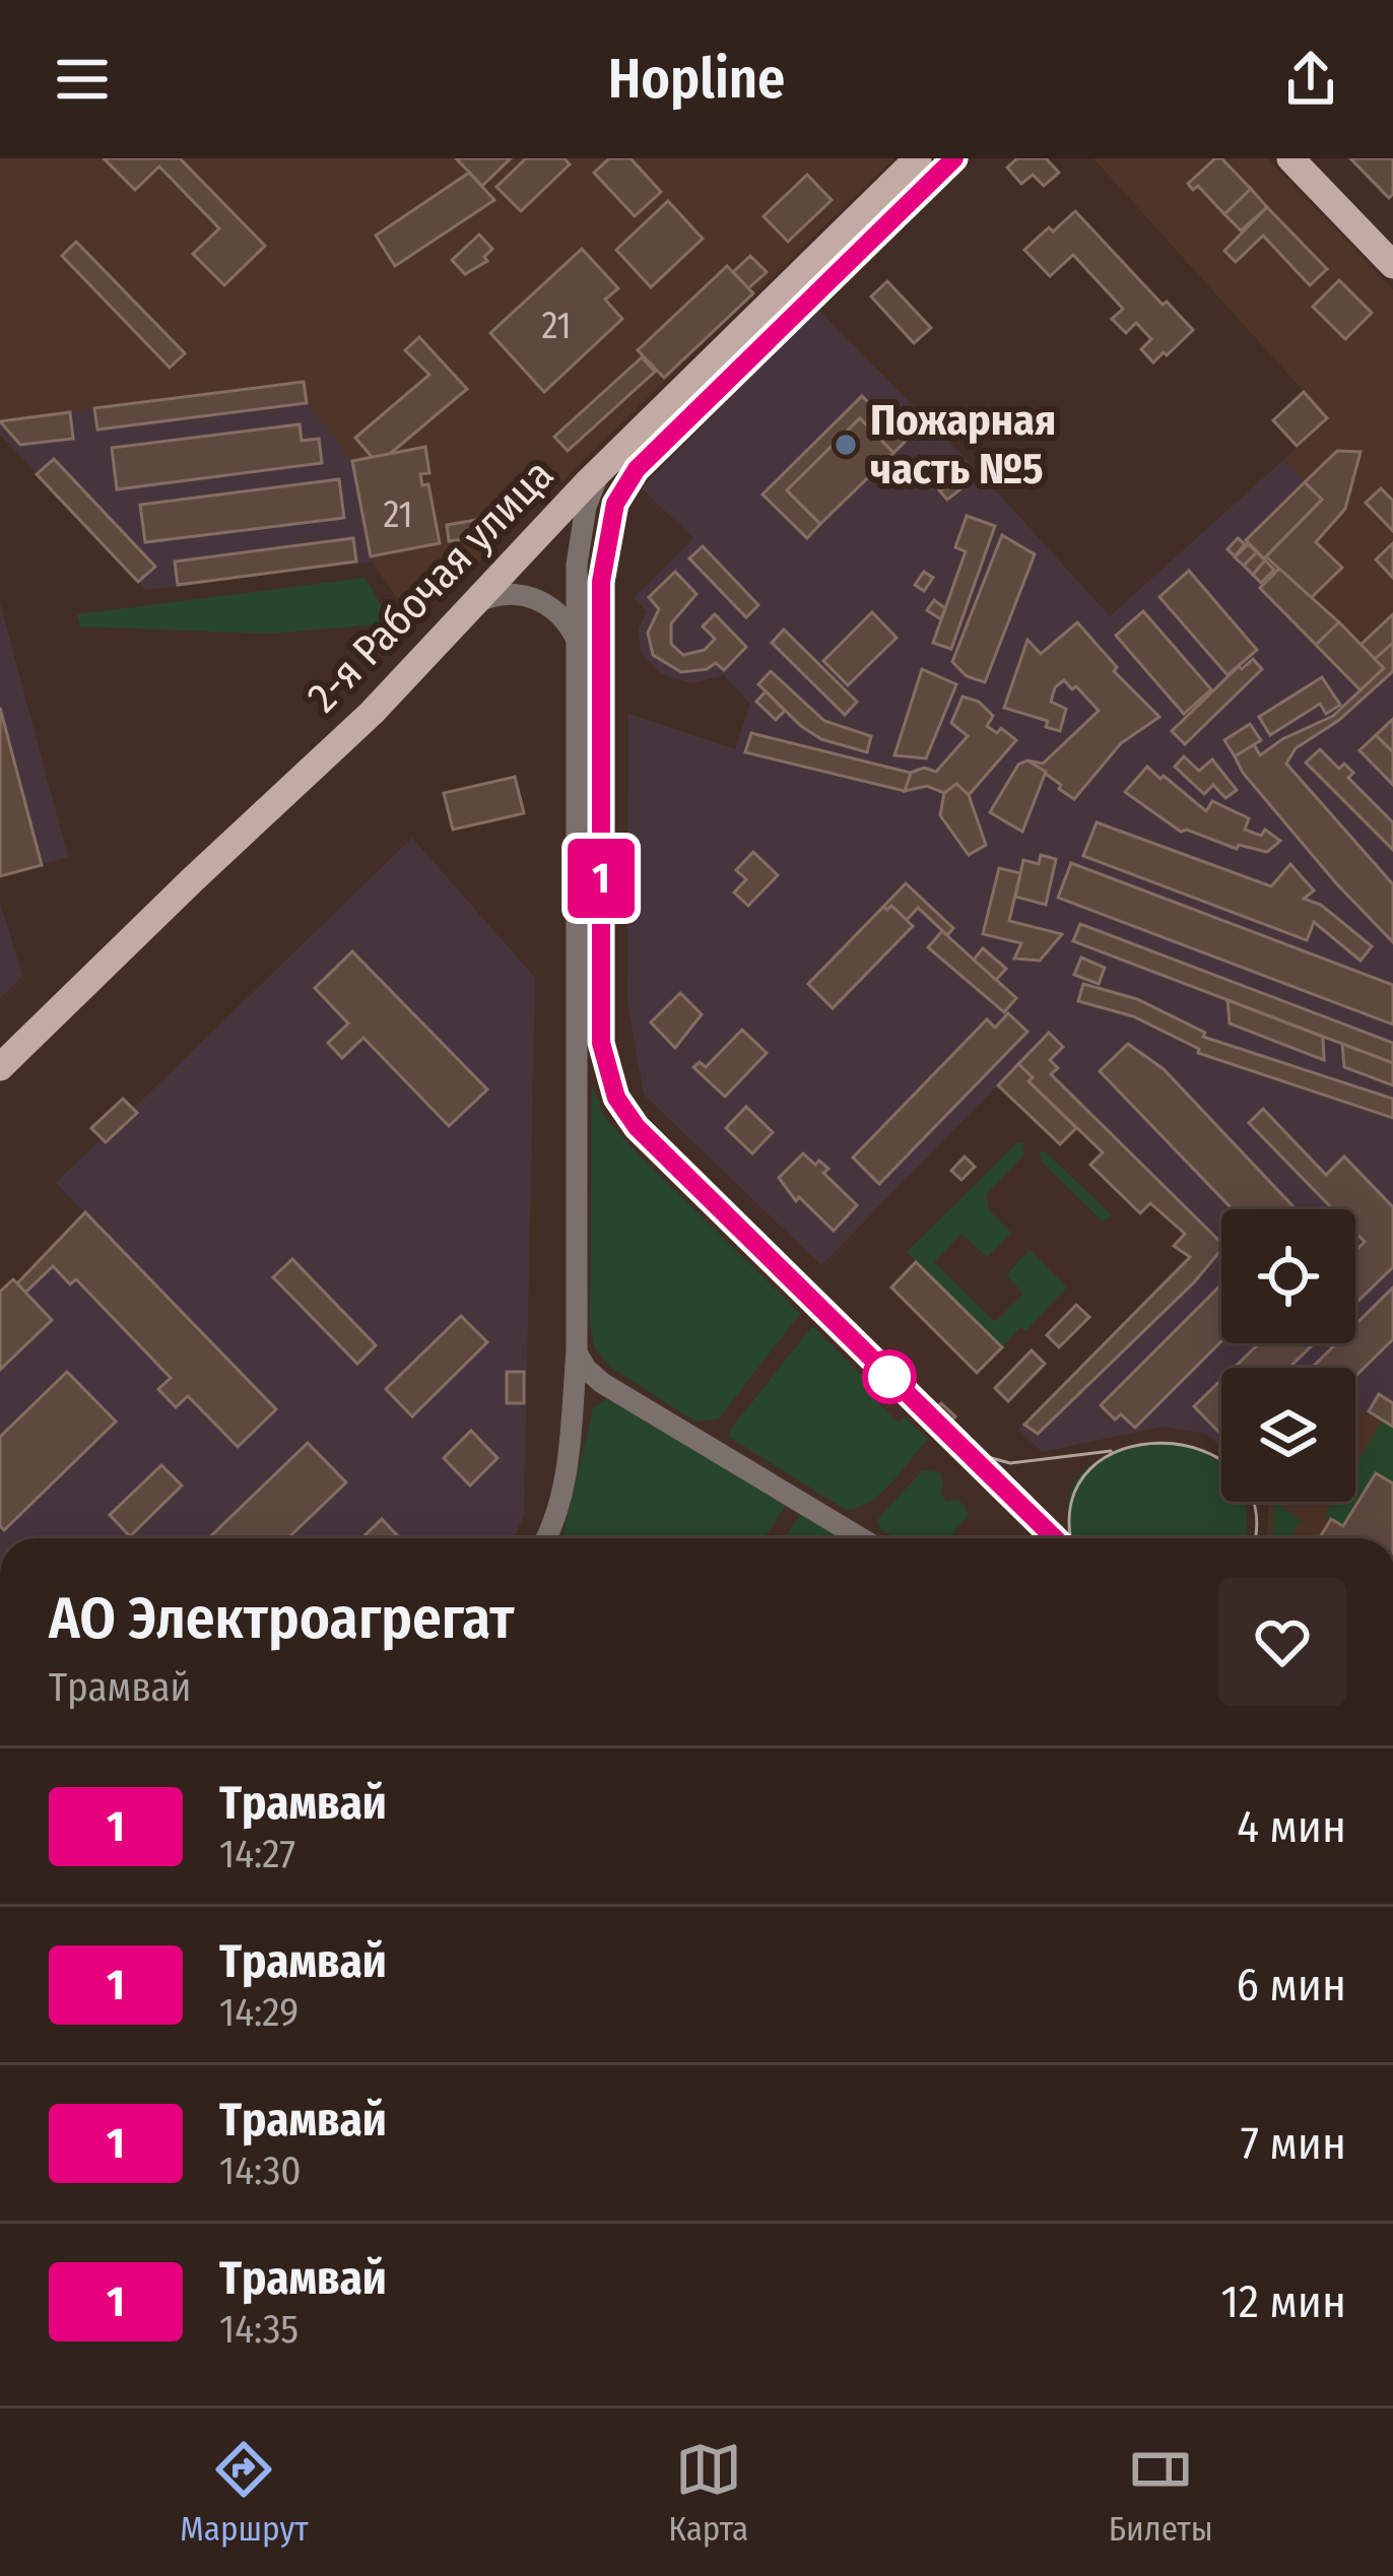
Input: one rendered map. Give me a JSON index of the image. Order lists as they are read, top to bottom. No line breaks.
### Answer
{"streets":{"main road":["2-я Рабочая улица"]},"places":["Пожарная часть №5"],"lines":["tram line 1"],"house_numbers":["21","21"],"page":{"header":"Hopline","on_map":"1","heading":["АО Электроагрегат","Трамвай"],"list":[{"mark":"1","name":"Трамвай","note":"14:27","value":"4 мин"},{"mark":"1","name":"Трамвай","note":"14:29","value":"6 мин"},{"mark":"1","name":"Трамвай","note":"14:30","value":"7 мин"},{"mark":"1","name":"Трамвай","note":"14:35","value":"12 мин"}],"tabs":["Маршрут","Карта","Билеты"]}}
